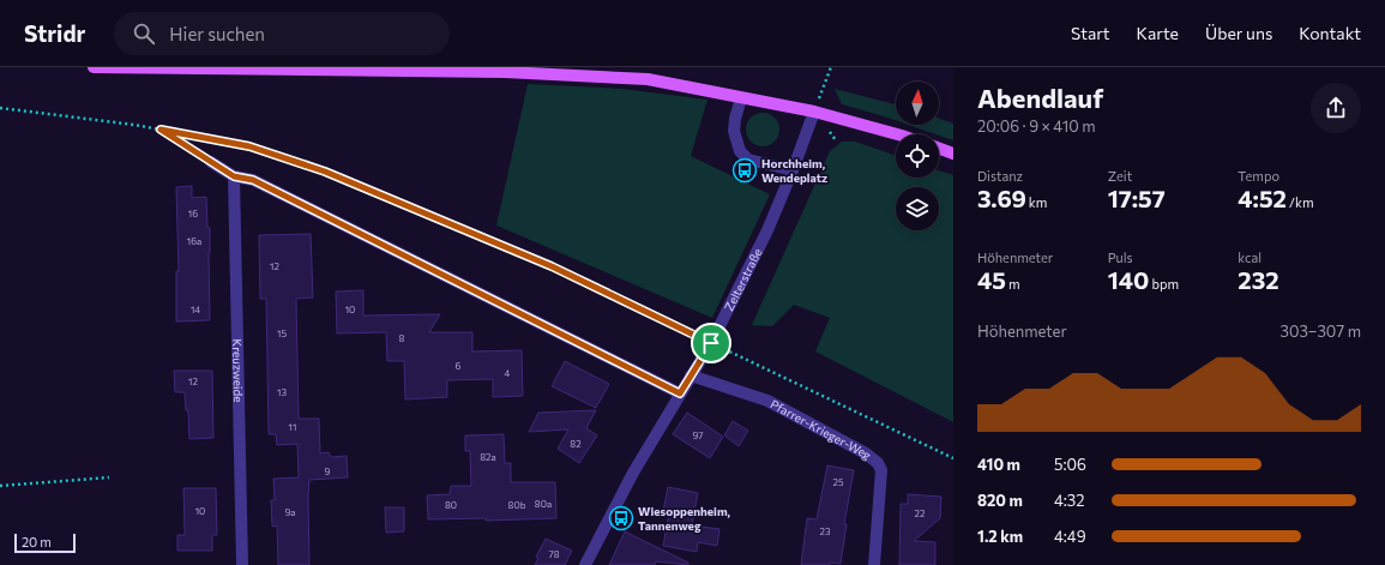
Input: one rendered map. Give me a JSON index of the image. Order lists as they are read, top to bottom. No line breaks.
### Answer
{"streets":{"street":["Zelterstraße","Kreuzweide","Pfarrer-Krieger-Weg"]},"crossings":[["Zelterstraße","Pfarrer-Krieger-Weg"]],"places":{"bus stop":["Horchheim, Wendeplatz","Wiesoppenheim, Tannenweg"]},"house_numbers":["16","16a","12","14","10","15","8","6","4","12","13","11","97","82","82a","9","25","80a","80","80b","10","9a","22","23","78"],"scale_bar":"20 m","north":"top","page":{"header":"Stridr","search":"Hier suchen","nav":["Start","Karte","Über uns","Kontakt"],"heading":["Abendlauf","20:06 · 9 × 410 m"],"stats":[["Distanz","3.69 km"],["Zeit","17:57"],["Tempo","4:52 /km"],["Höhenmeter","45 m"],["Puls","140 bpm"],["kcal","232"]],"chart":["Höhenmeter","303–307 m"],"list":[{"name":"410 m","note":"5:06"},{"name":"820 m","note":"4:32"},{"name":"1.2 km","note":"4:49"}],"scale":"20 m"}}
